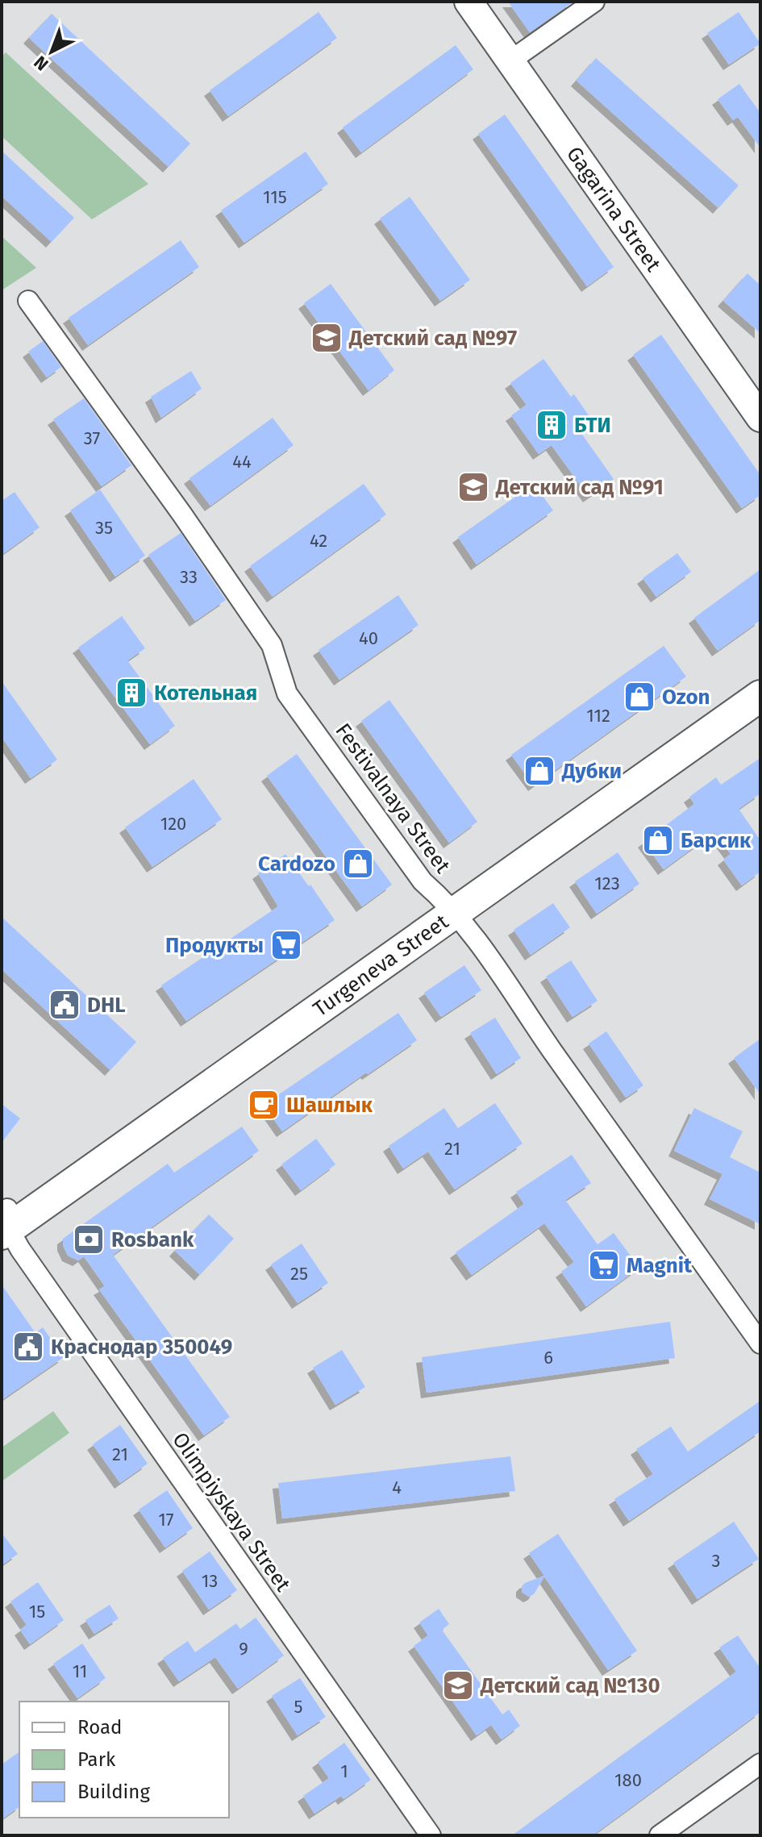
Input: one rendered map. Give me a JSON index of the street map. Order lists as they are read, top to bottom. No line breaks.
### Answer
{"streets":{"main road":["Turgeneva Street"],"street":["Gagarina Street","Festivalnaya Street","Olimpiyskaya Street"]},"crossings":[["Festivalnaya Street","Turgeneva Street"],["Turgeneva Street","Olimpiyskaya Street"]],"places":{"school or university":["Детский сад №97","Детский сад №91","Детский сад №130"],"building":["БТИ","Котельная"],"shop":["Ozon","Дубки","Барсик","Cardozo"],"supermarket":["Продукты","Magnit"],"public building":["DHL","Краснодар 350049"],"cafe":["Шашлык"],"bank":["Rosbank"]},"house_numbers":["115","37","44","35","42","33","40","112","120","123","21","25","6","21","4","17","3","13","15","9","11","5","1","180"],"legend":["Road","Park","Building"],"north":"bottom left"}
